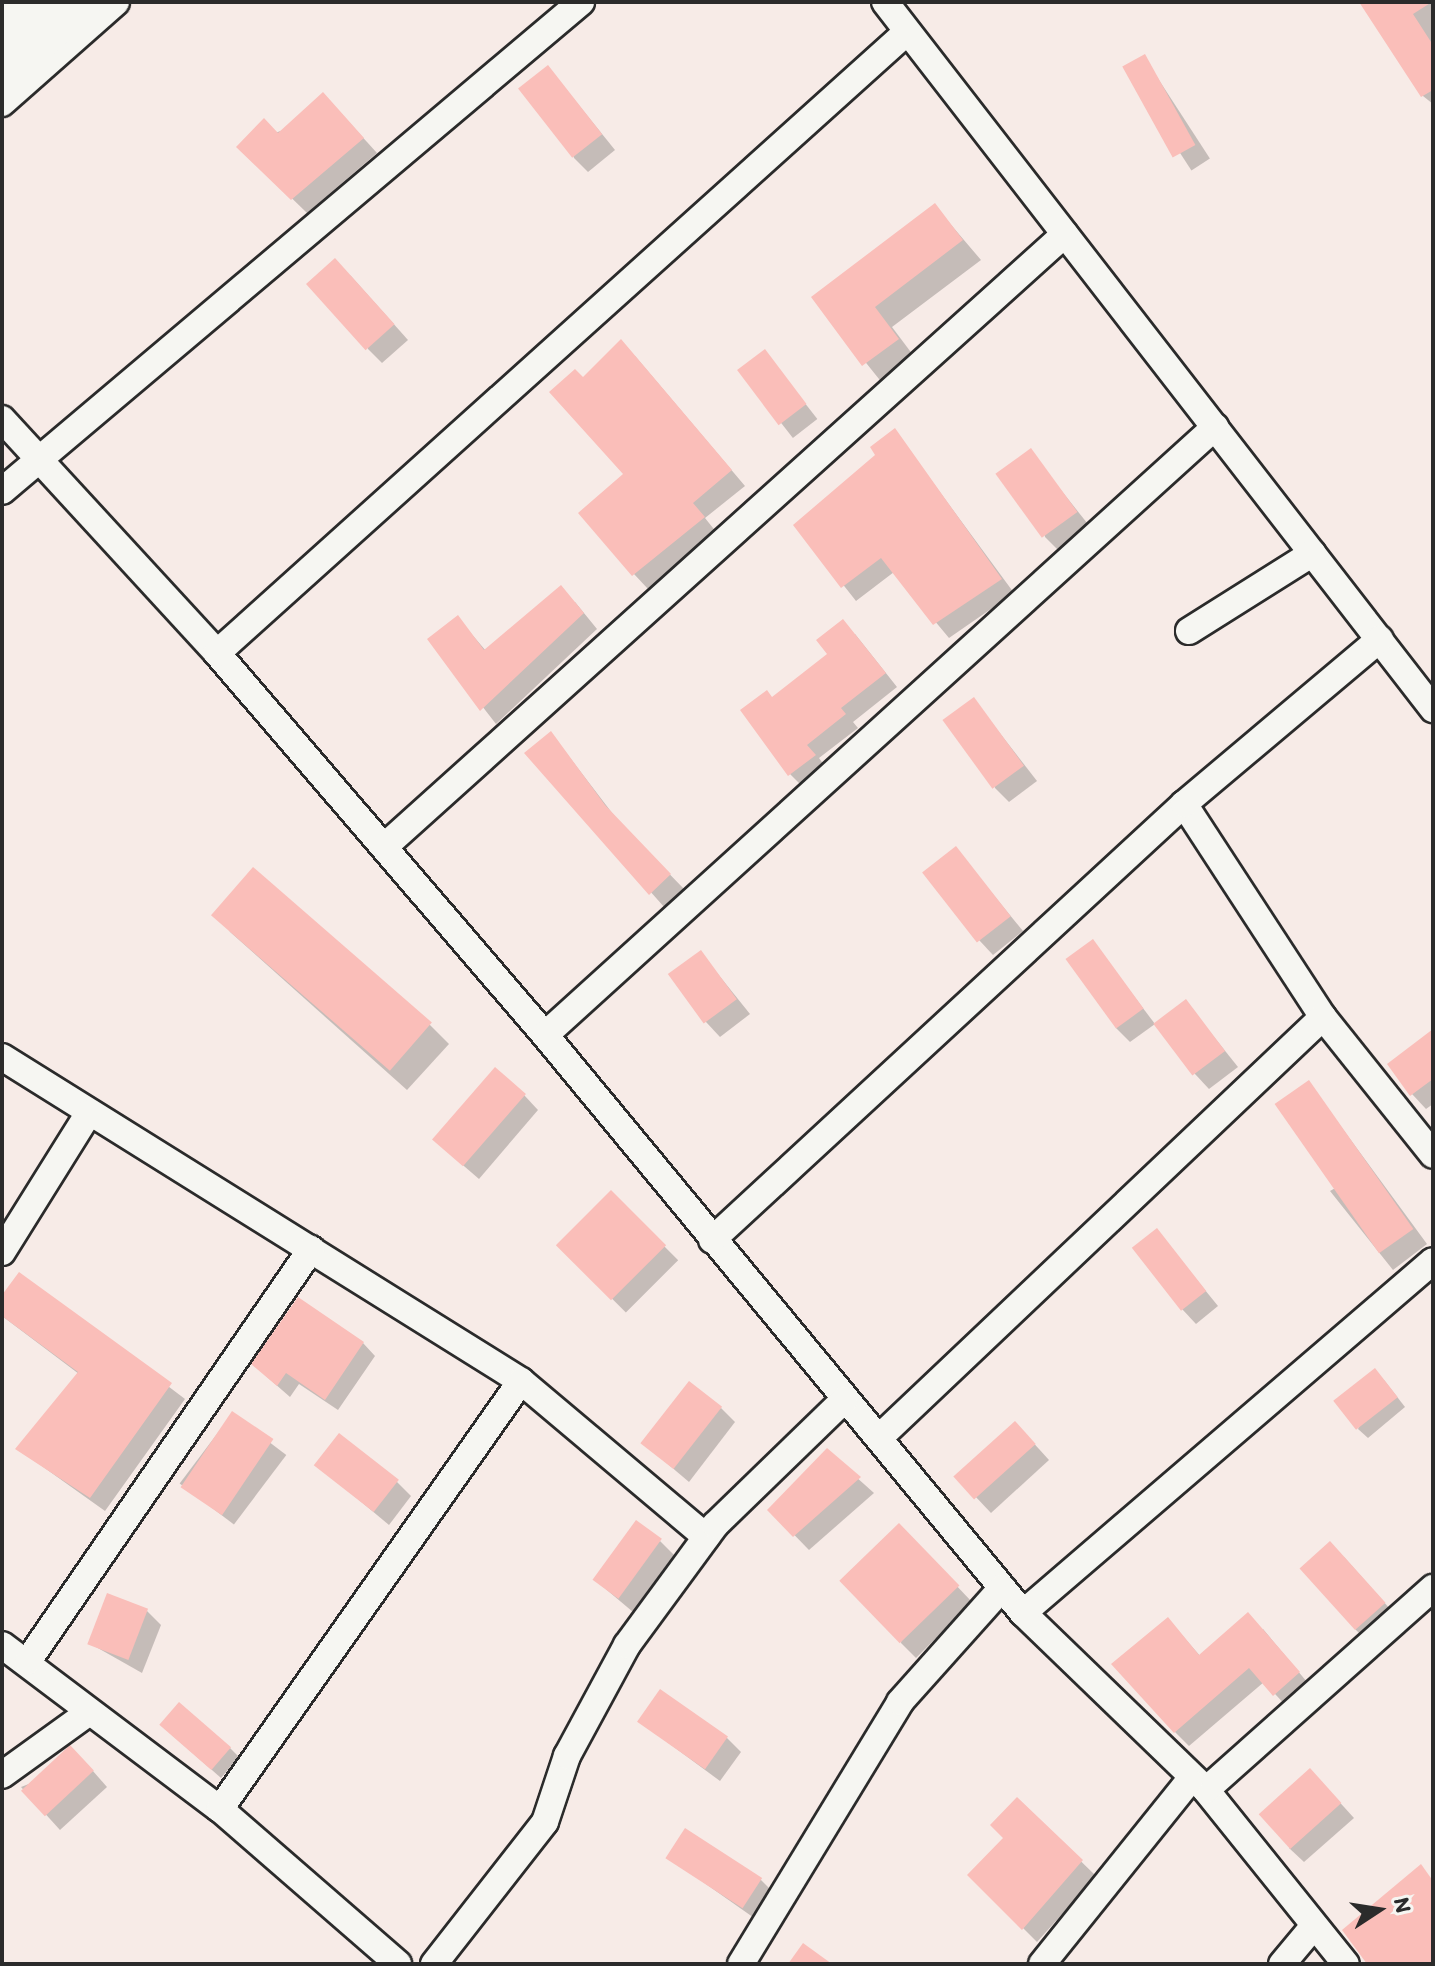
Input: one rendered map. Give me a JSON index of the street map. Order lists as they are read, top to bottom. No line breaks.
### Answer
{"north":"right"}
